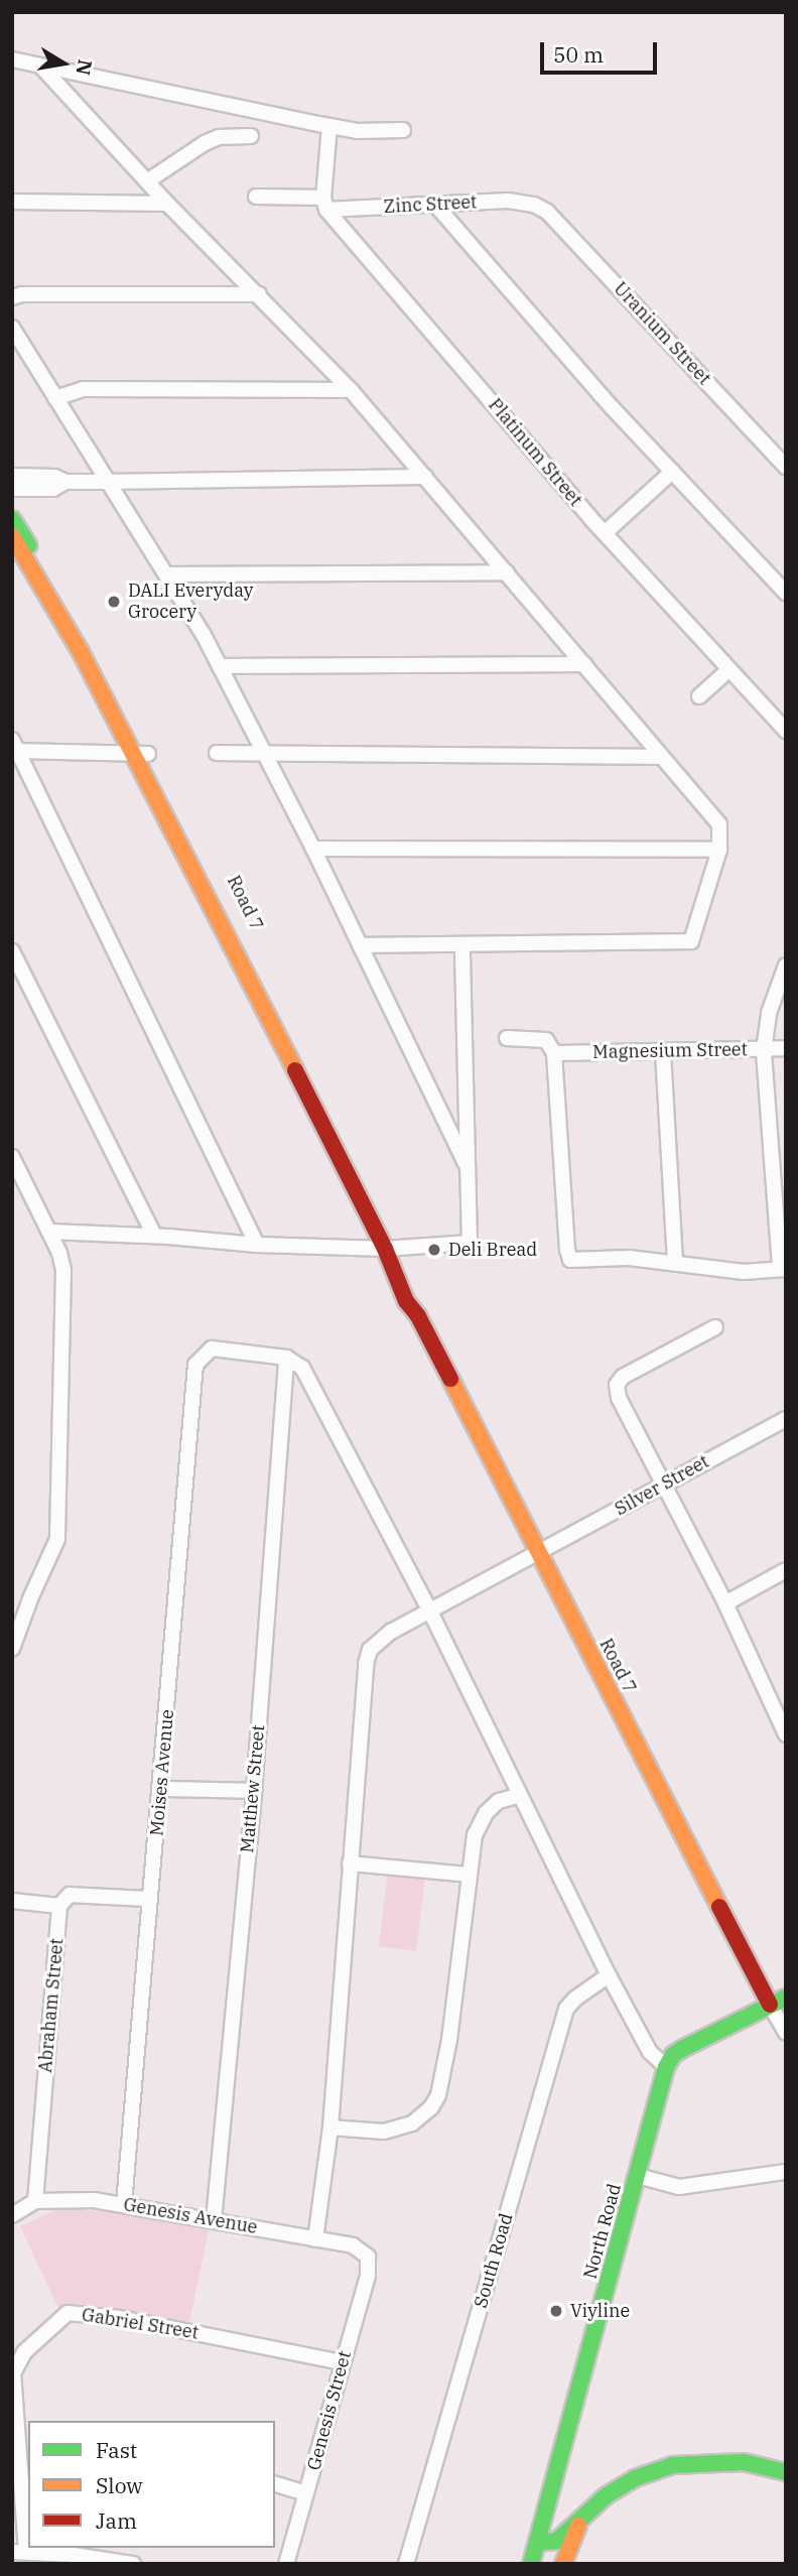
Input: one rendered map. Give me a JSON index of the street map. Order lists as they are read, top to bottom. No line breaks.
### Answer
{"streets":{"street":["Zinc Street","Uranium Street","Platinum Street","Road 7","Magnesium Street","Silver Street","Moises Avenue","Matthew Street","Abraham Street","Genesis Avenue","North Road","South Road","Gabriel Street","Genesis Street"]},"crossings":[["Zinc Street","Uranium Street"],["Zinc Street","Platinum Street"],["Road 7","Silver Street"],["Moises Avenue","Matthew Street"],["Moises Avenue","Genesis Avenue"],["Matthew Street","Genesis Avenue"],["Abraham Street","Genesis Avenue"],["Genesis Avenue","Genesis Street"],["Gabriel Street","Genesis Street"]],"places":["DALI Everyday Grocery","Deli Bread","Viyline"],"legend":["Fast","Slow","Jam"],"scale_bar":"50 m","north":"right"}
